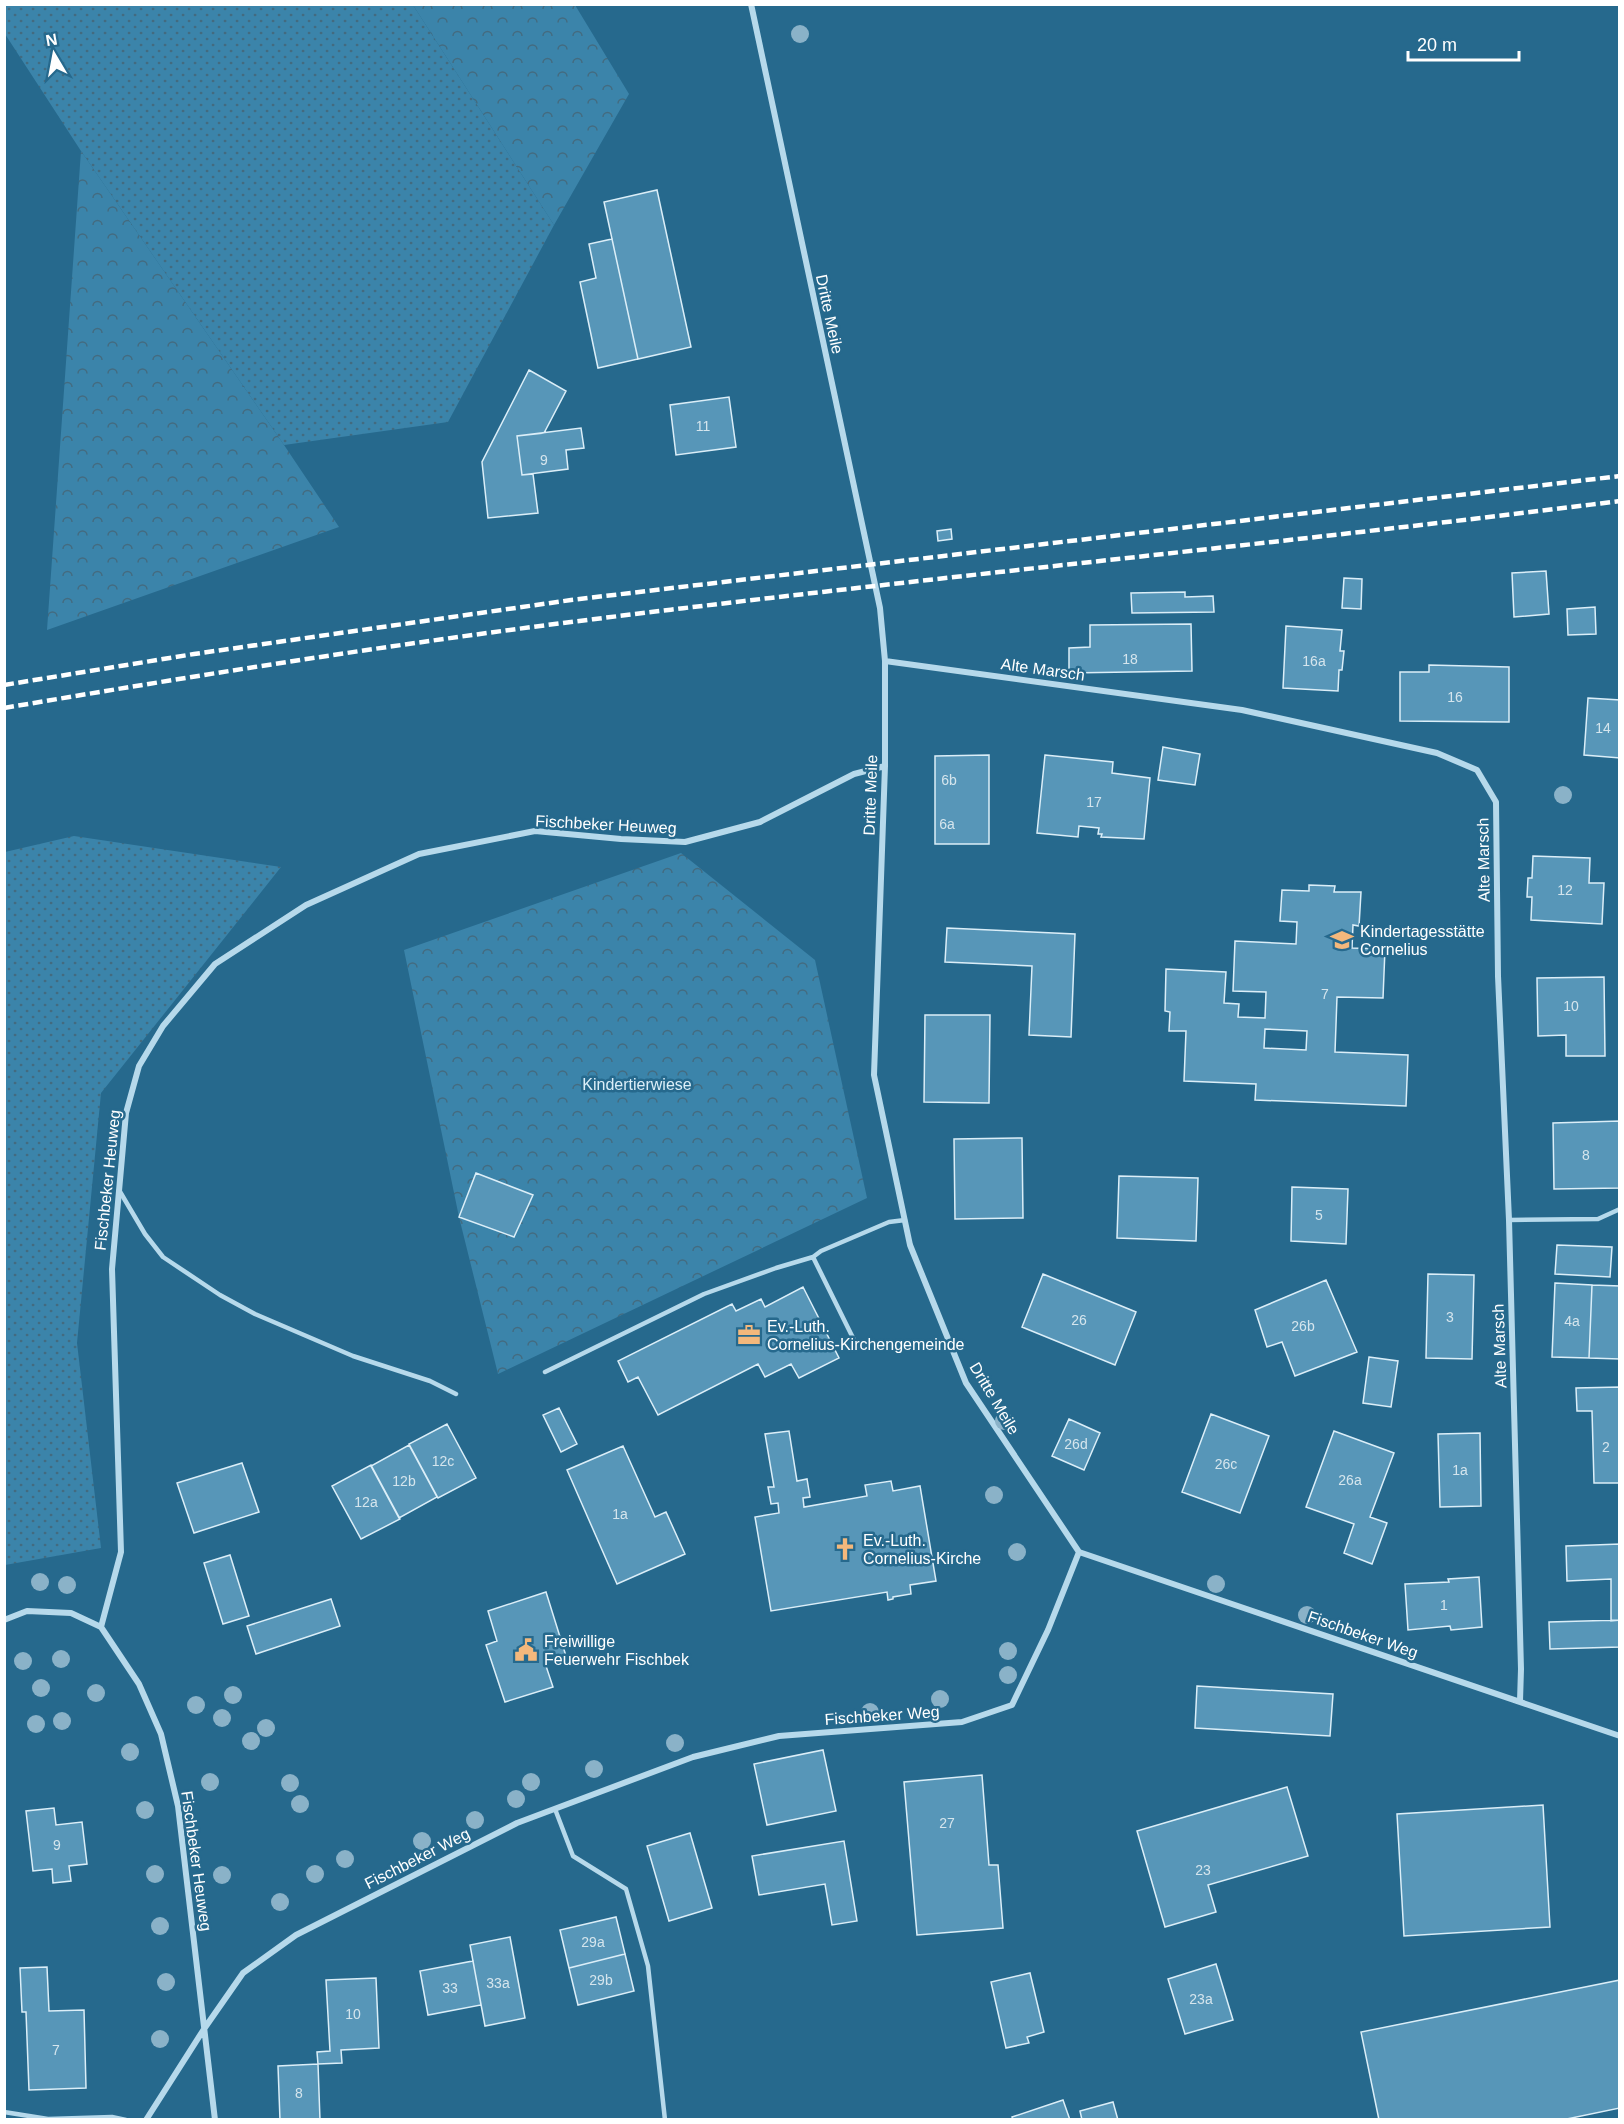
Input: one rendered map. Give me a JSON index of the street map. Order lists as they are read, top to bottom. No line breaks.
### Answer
{"streets":{"street":["Dritte Meile","Alte Marsch","Fischbeker Heuweg","Fischbeker Weg"]},"crossings":[["Dritte Meile","Alte Marsch"],["Dritte Meile","Fischbeker Heuweg"],["Dritte Meile","Fischbeker Weg"],["Alte Marsch","Fischbeker Weg"],["Fischbeker Heuweg","Fischbeker Weg"]],"parks":["Kindertierwiese"],"places":{"school or university":["Kindertagesstätte Cornelius"],"office":["Ev.-Luth. Cornelius-Kirchengemeinde"],"church":["Ev.-Luth. Cornelius-Kirche"],"public building":["Freiwillige Feuerwehr Fischbek"]},"house_numbers":["11","9","18","16a","16","14","6b","17","6a","12","7","10","8","5","3","26","4a","26b","26d","2","12c","26c","1a","26a","12b","12a","1a","1","27","9","23","29a","29b","33a","33","23a","10","7","8"],"scale_bar":"20 m","north":"top"}
